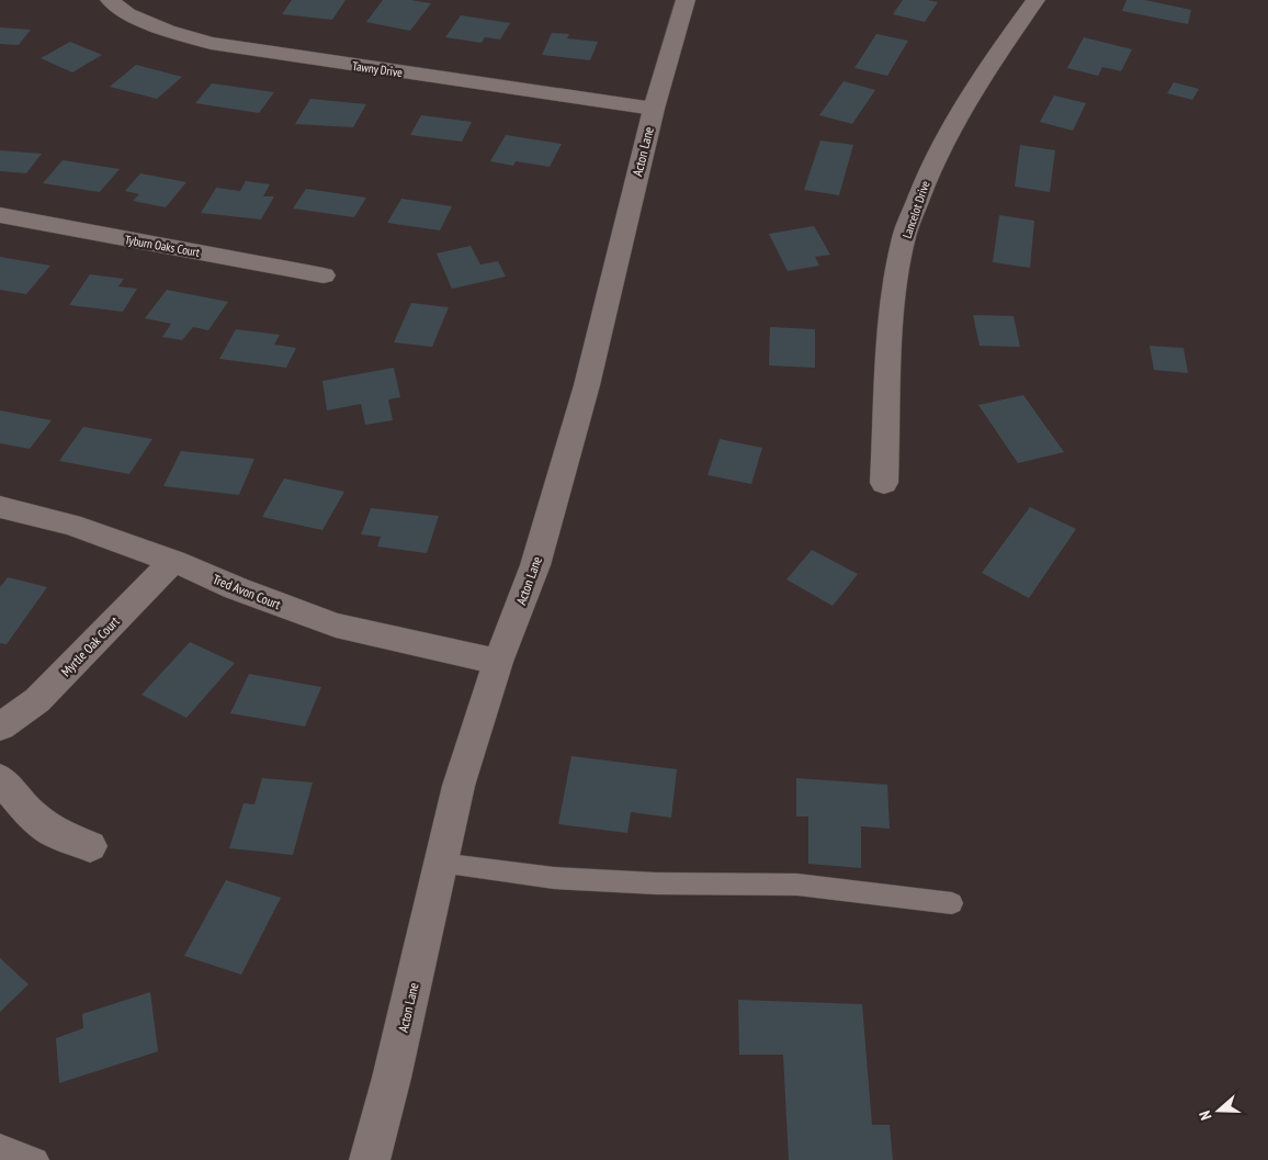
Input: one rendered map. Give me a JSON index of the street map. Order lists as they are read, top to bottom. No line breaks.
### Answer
{"streets":{"street":["Tawny Drive","Acton Lane","Lancelot Drive","Tyburn Oaks Court","Tred Avon Court","Myrtle Oak Court"]},"crossings":[["Tawny Drive","Acton Lane"],["Acton Lane","Tred Avon Court"],["Tred Avon Court","Myrtle Oak Court"]],"north":"left"}
